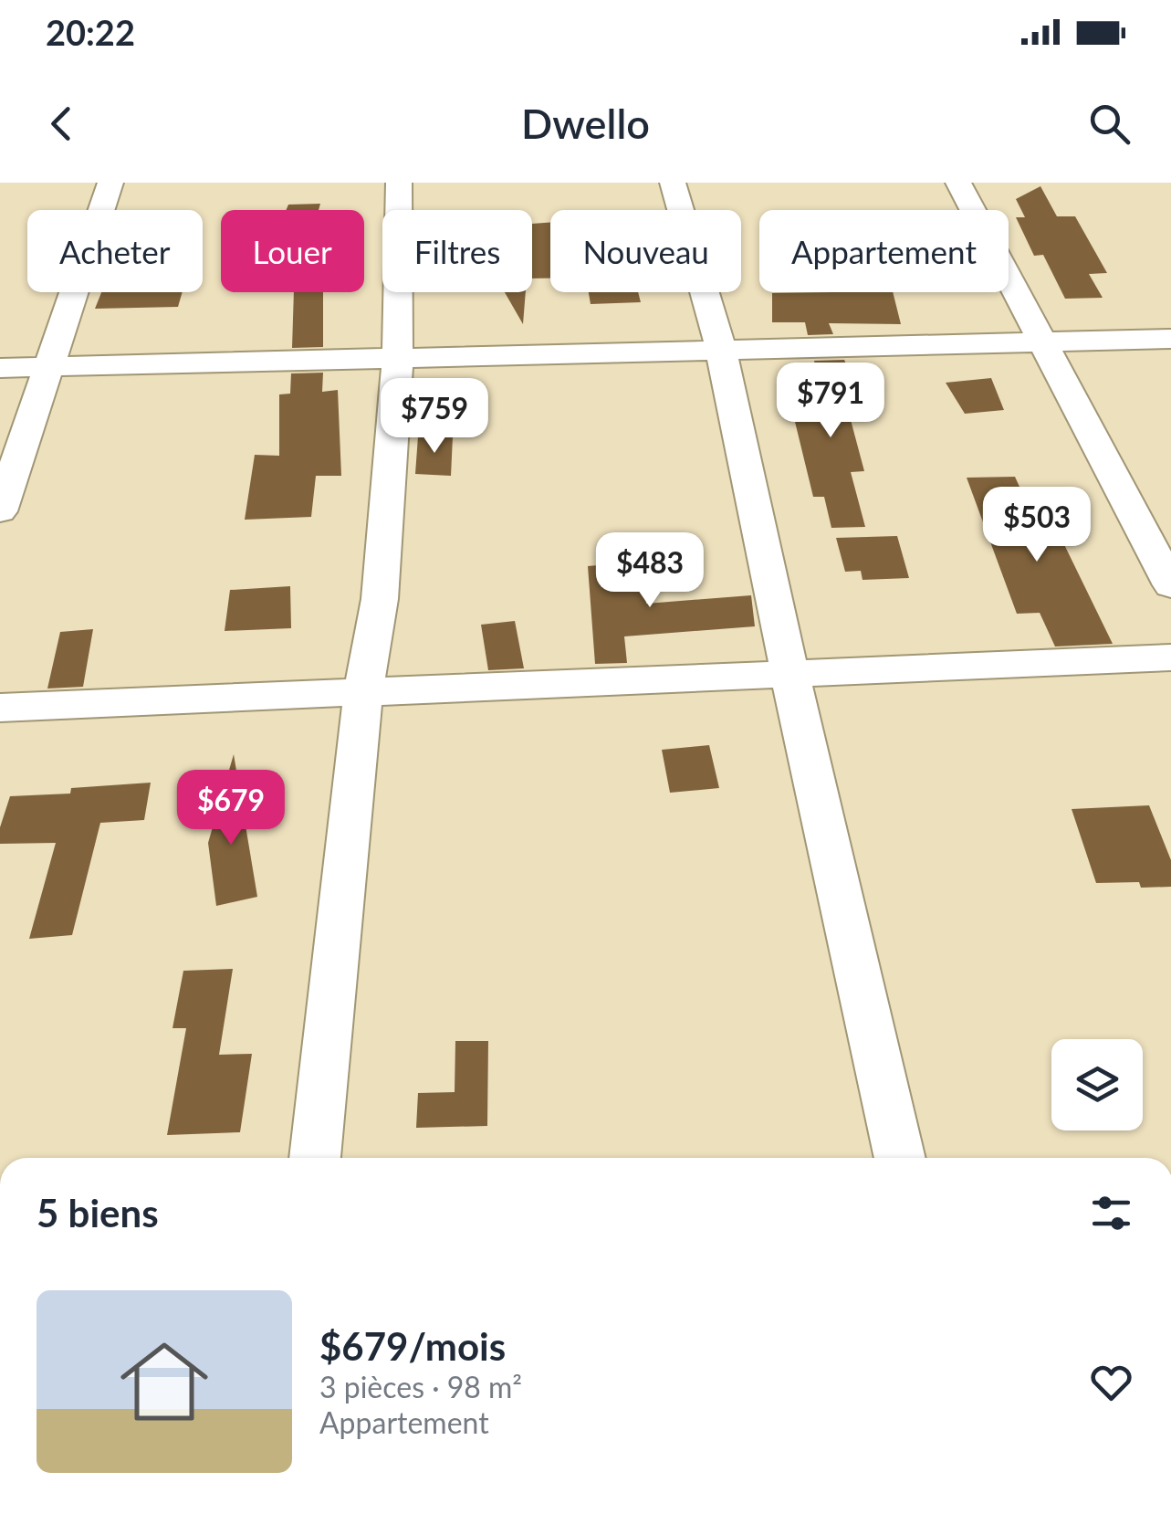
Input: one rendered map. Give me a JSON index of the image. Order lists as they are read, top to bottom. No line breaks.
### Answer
{"page":{"status":"20:22","header":"Dwello","chip":["Acheter","Louer","Filtres","Nouveau","Appartement"],"price":["$791","$759","$503","$483","$679"],"heading":"5 biens","list":[{"name":"$679/mois","note":"3 pièces · 98 m² · Appartement"}]}}
